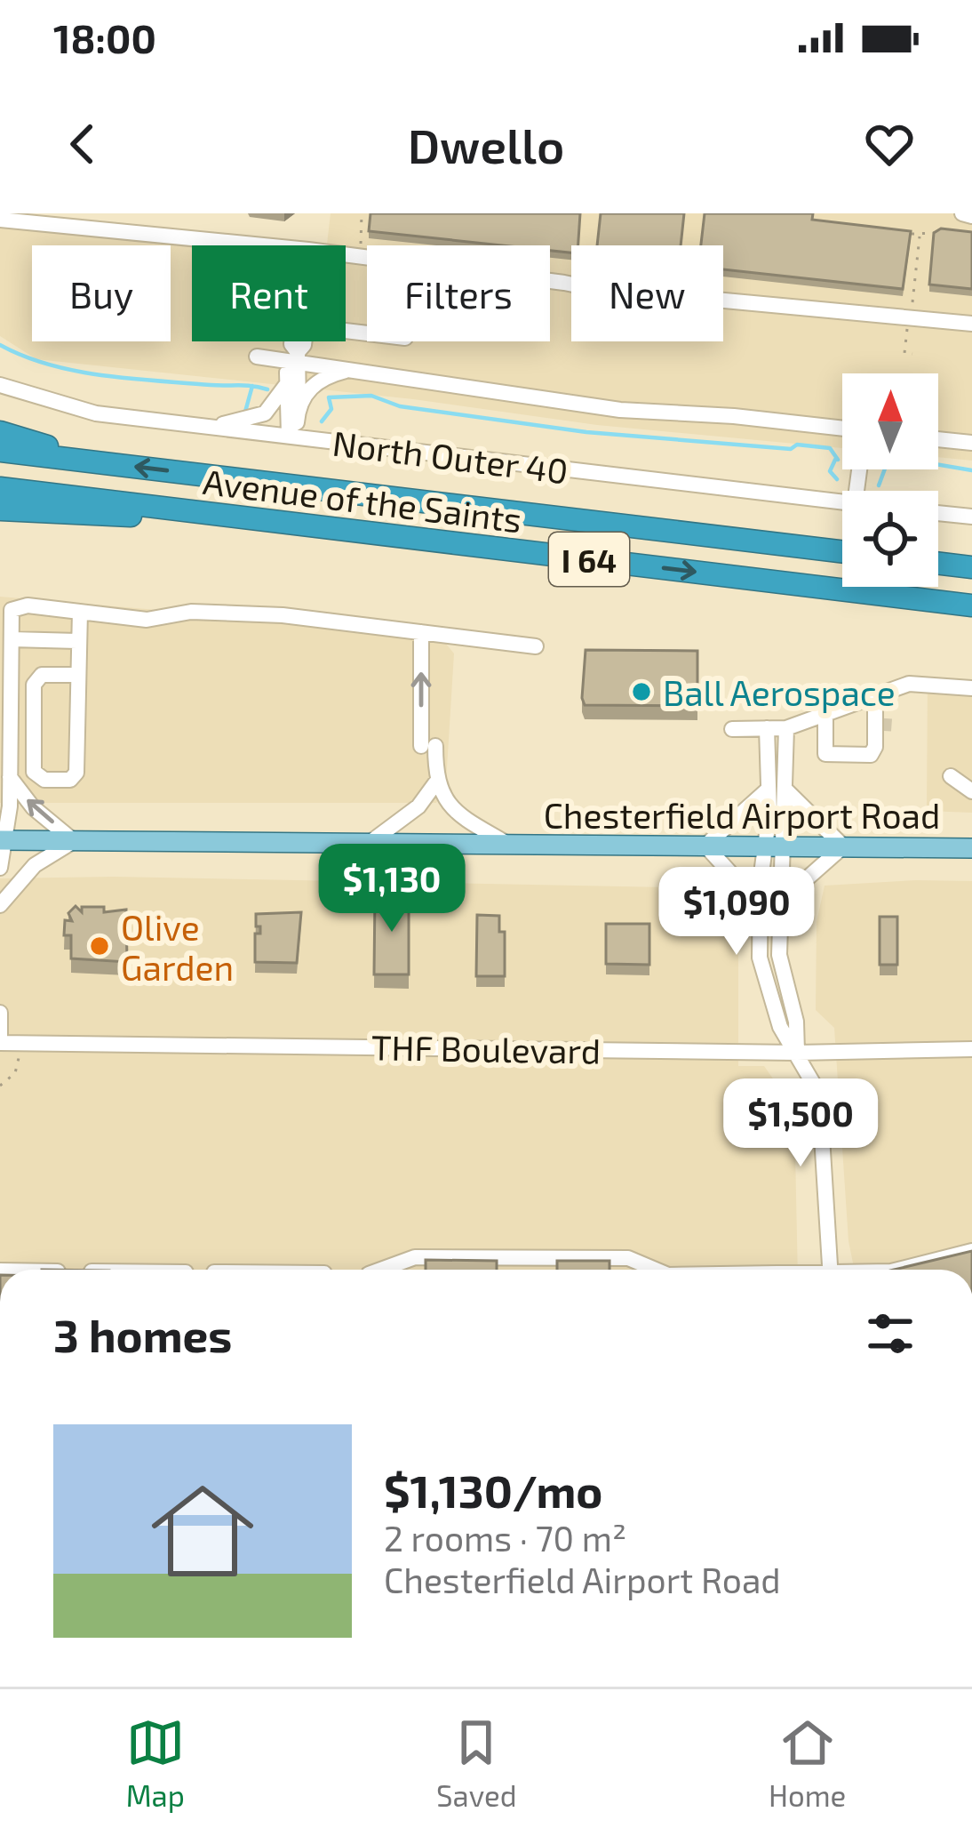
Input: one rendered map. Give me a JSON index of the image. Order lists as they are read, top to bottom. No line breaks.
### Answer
{"streets":{"highway":["Avenue of the Saints","I 64"],"main road":["Chesterfield Airport Road"],"street":["North Outer 40","THF Boulevard"]},"places":["Ball Aerospace","Olive Garden"],"north":"top","page":{"status":"18:00","header":"Dwello","chip":["Buy","Rent","Filters","New"],"price":["$1,130","$1,090","$1,500"],"heading":"3 homes","list":[{"name":"$1,130/mo","note":"2 rooms · 70 m² · Chesterfield Airport Road"}],"tabs":["Map","Saved","Home"]}}
